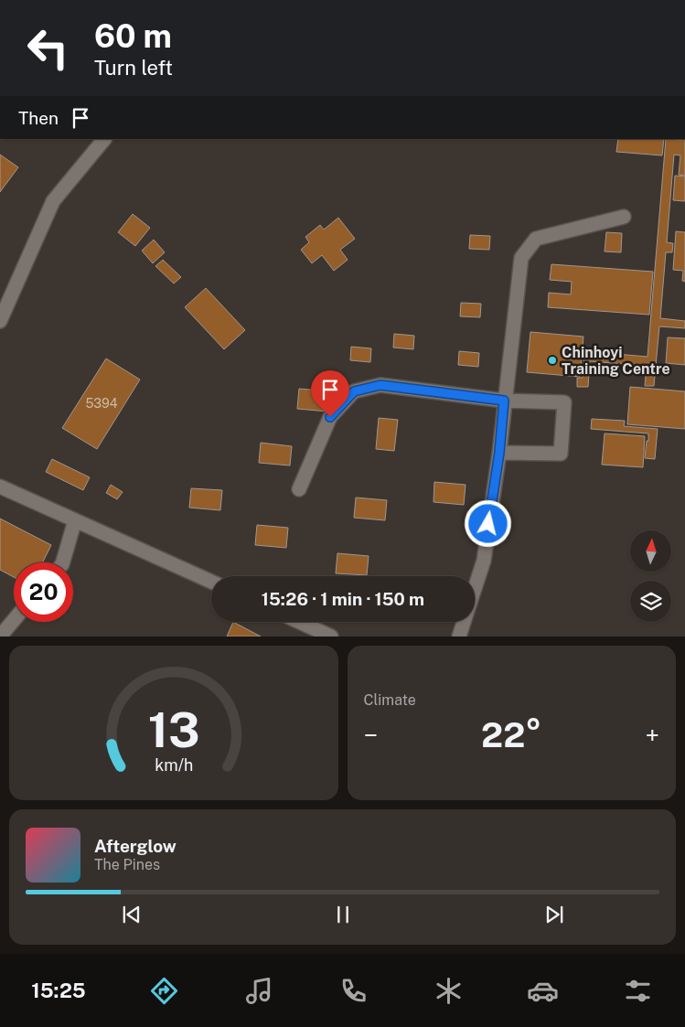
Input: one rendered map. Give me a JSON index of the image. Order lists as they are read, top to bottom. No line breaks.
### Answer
{"places":["Chinhoyi Training Centre"],"house_numbers":["5394"],"north":"top","page":{"turn":["60 m","Turn left"],"then":"Then","limit":"20","trip":"15:26 · 1 min · 150 m","tile":"Climate","heat":["−","22°","+"],"song":["Afterglow","The Pines"],"tabs":"15:25","gauge":["13","km/h"]}}
